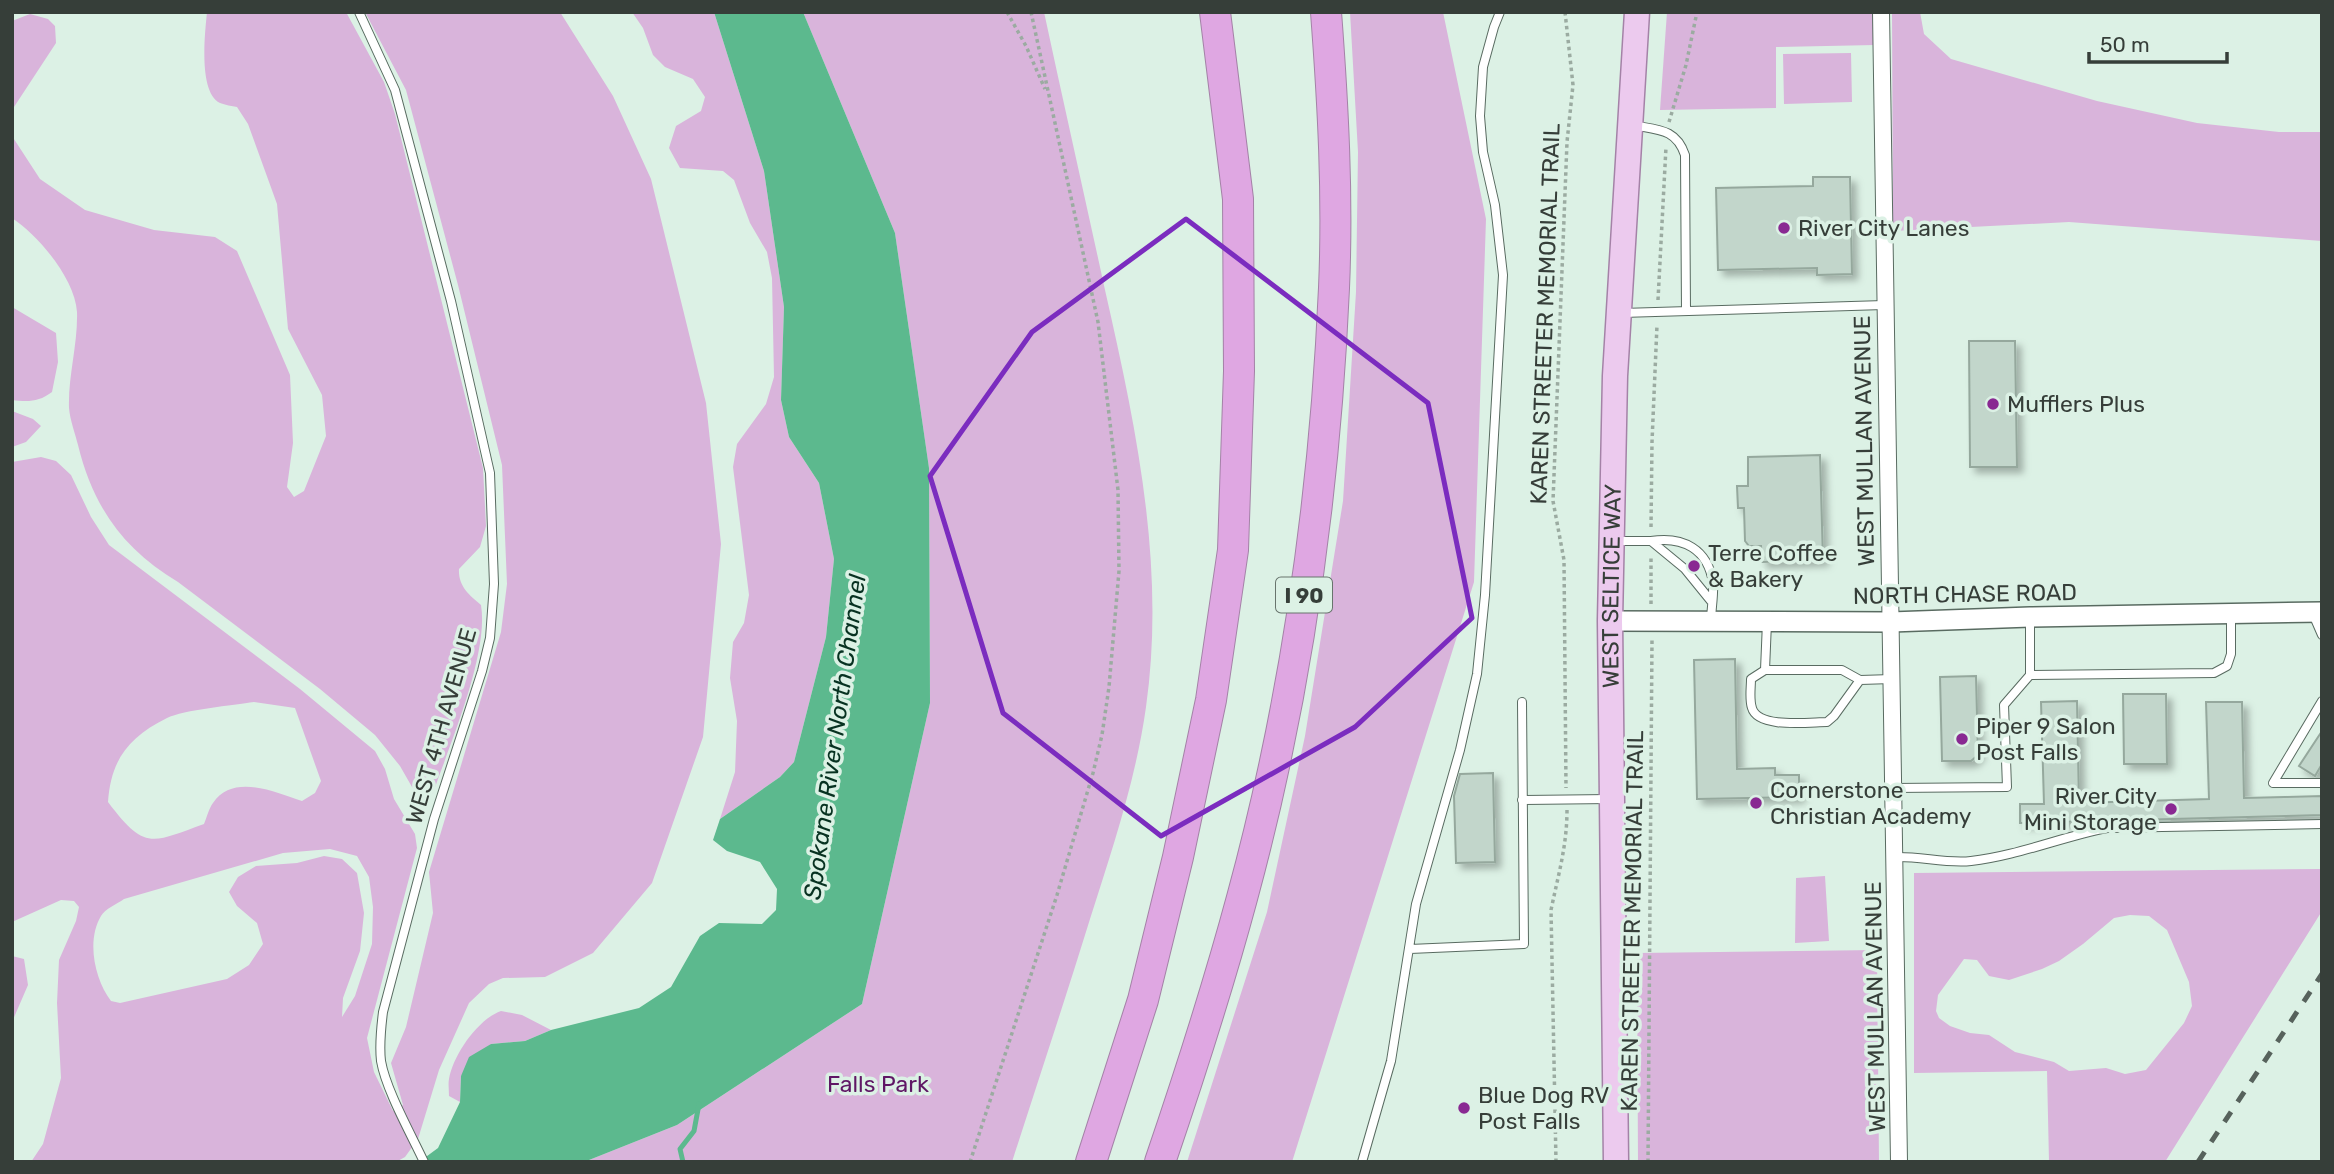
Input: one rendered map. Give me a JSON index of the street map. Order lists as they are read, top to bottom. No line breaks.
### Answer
{"streets":{"highway":["I 90"],"main road":["WEST SELTICE WAY"],"street":["WEST MULLAN AVENUE","NORTH CHASE ROAD"],"lane":["WEST 4TH AVENUE"],"path":["KAREN STREETER MEMORIAL TRAIL"]},"crossings":[["KAREN STREETER MEMORIAL TRAIL","NORTH CHASE ROAD"],["WEST MULLAN AVENUE","NORTH CHASE ROAD"],["WEST SELTICE WAY","NORTH CHASE ROAD"]],"water":["Spokane River North Channel"],"parks":["Falls Park"],"places":["River City Lanes","Mufflers Plus","Terre Coffee & Bakery","Piper 9 Salon Post Falls","Cornerstone Christian Academy","River City Mini Storage","Blue Dog RV Post Falls"],"scale_bar":"50 m"}
